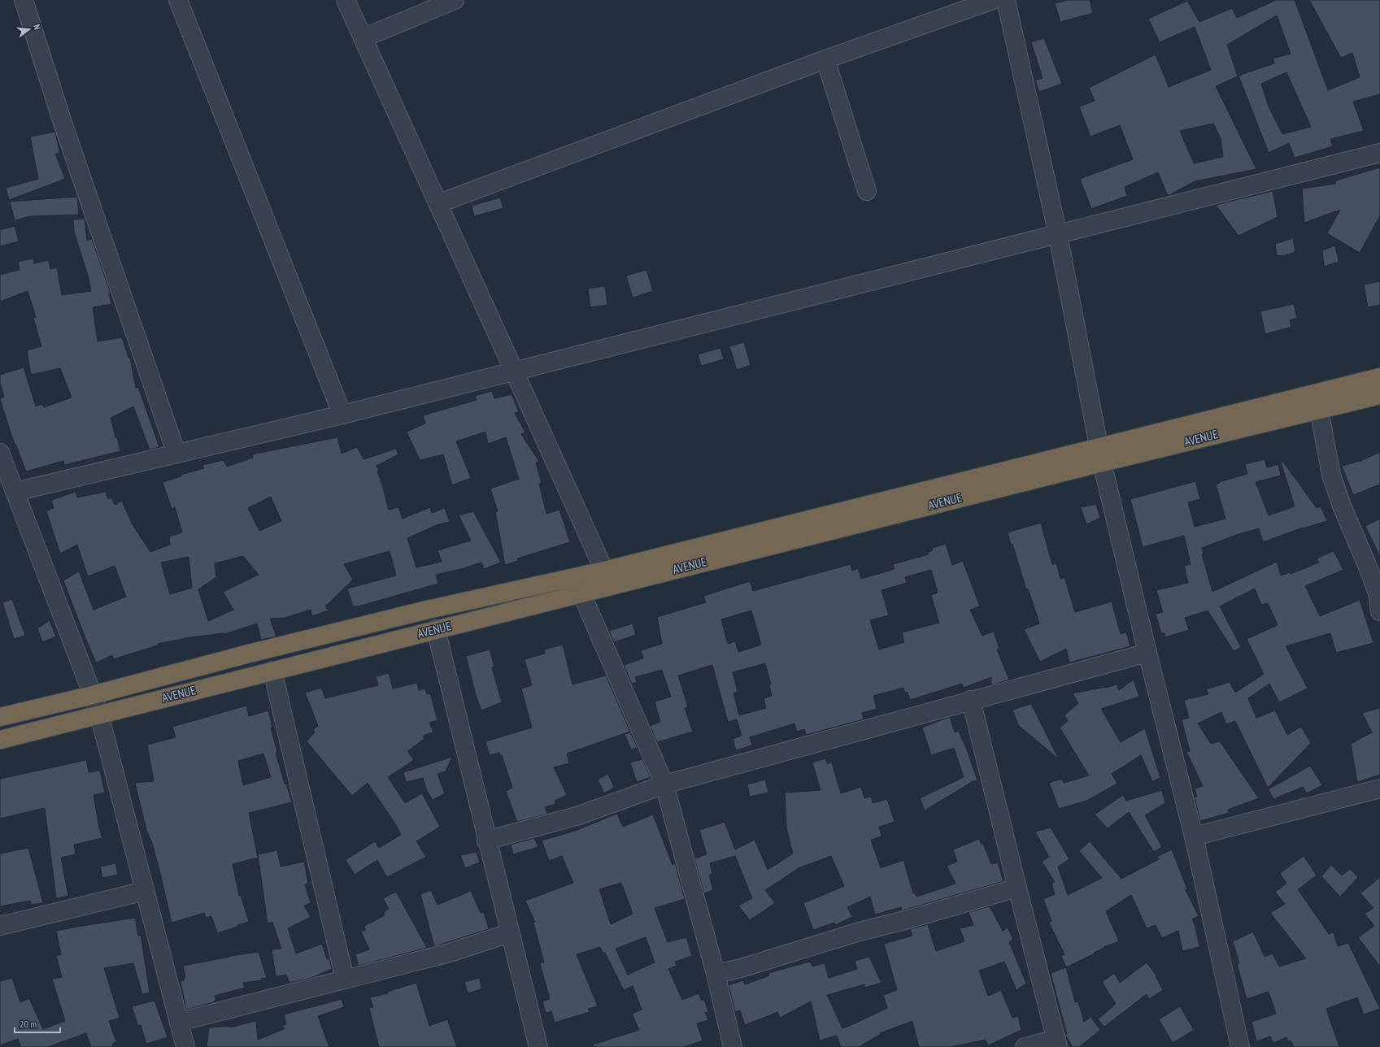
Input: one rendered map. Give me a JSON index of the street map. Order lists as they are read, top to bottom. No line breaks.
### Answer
{"streets":{"highway":["AVENUE"]},"scale_bar":"20 m","north":"right"}
